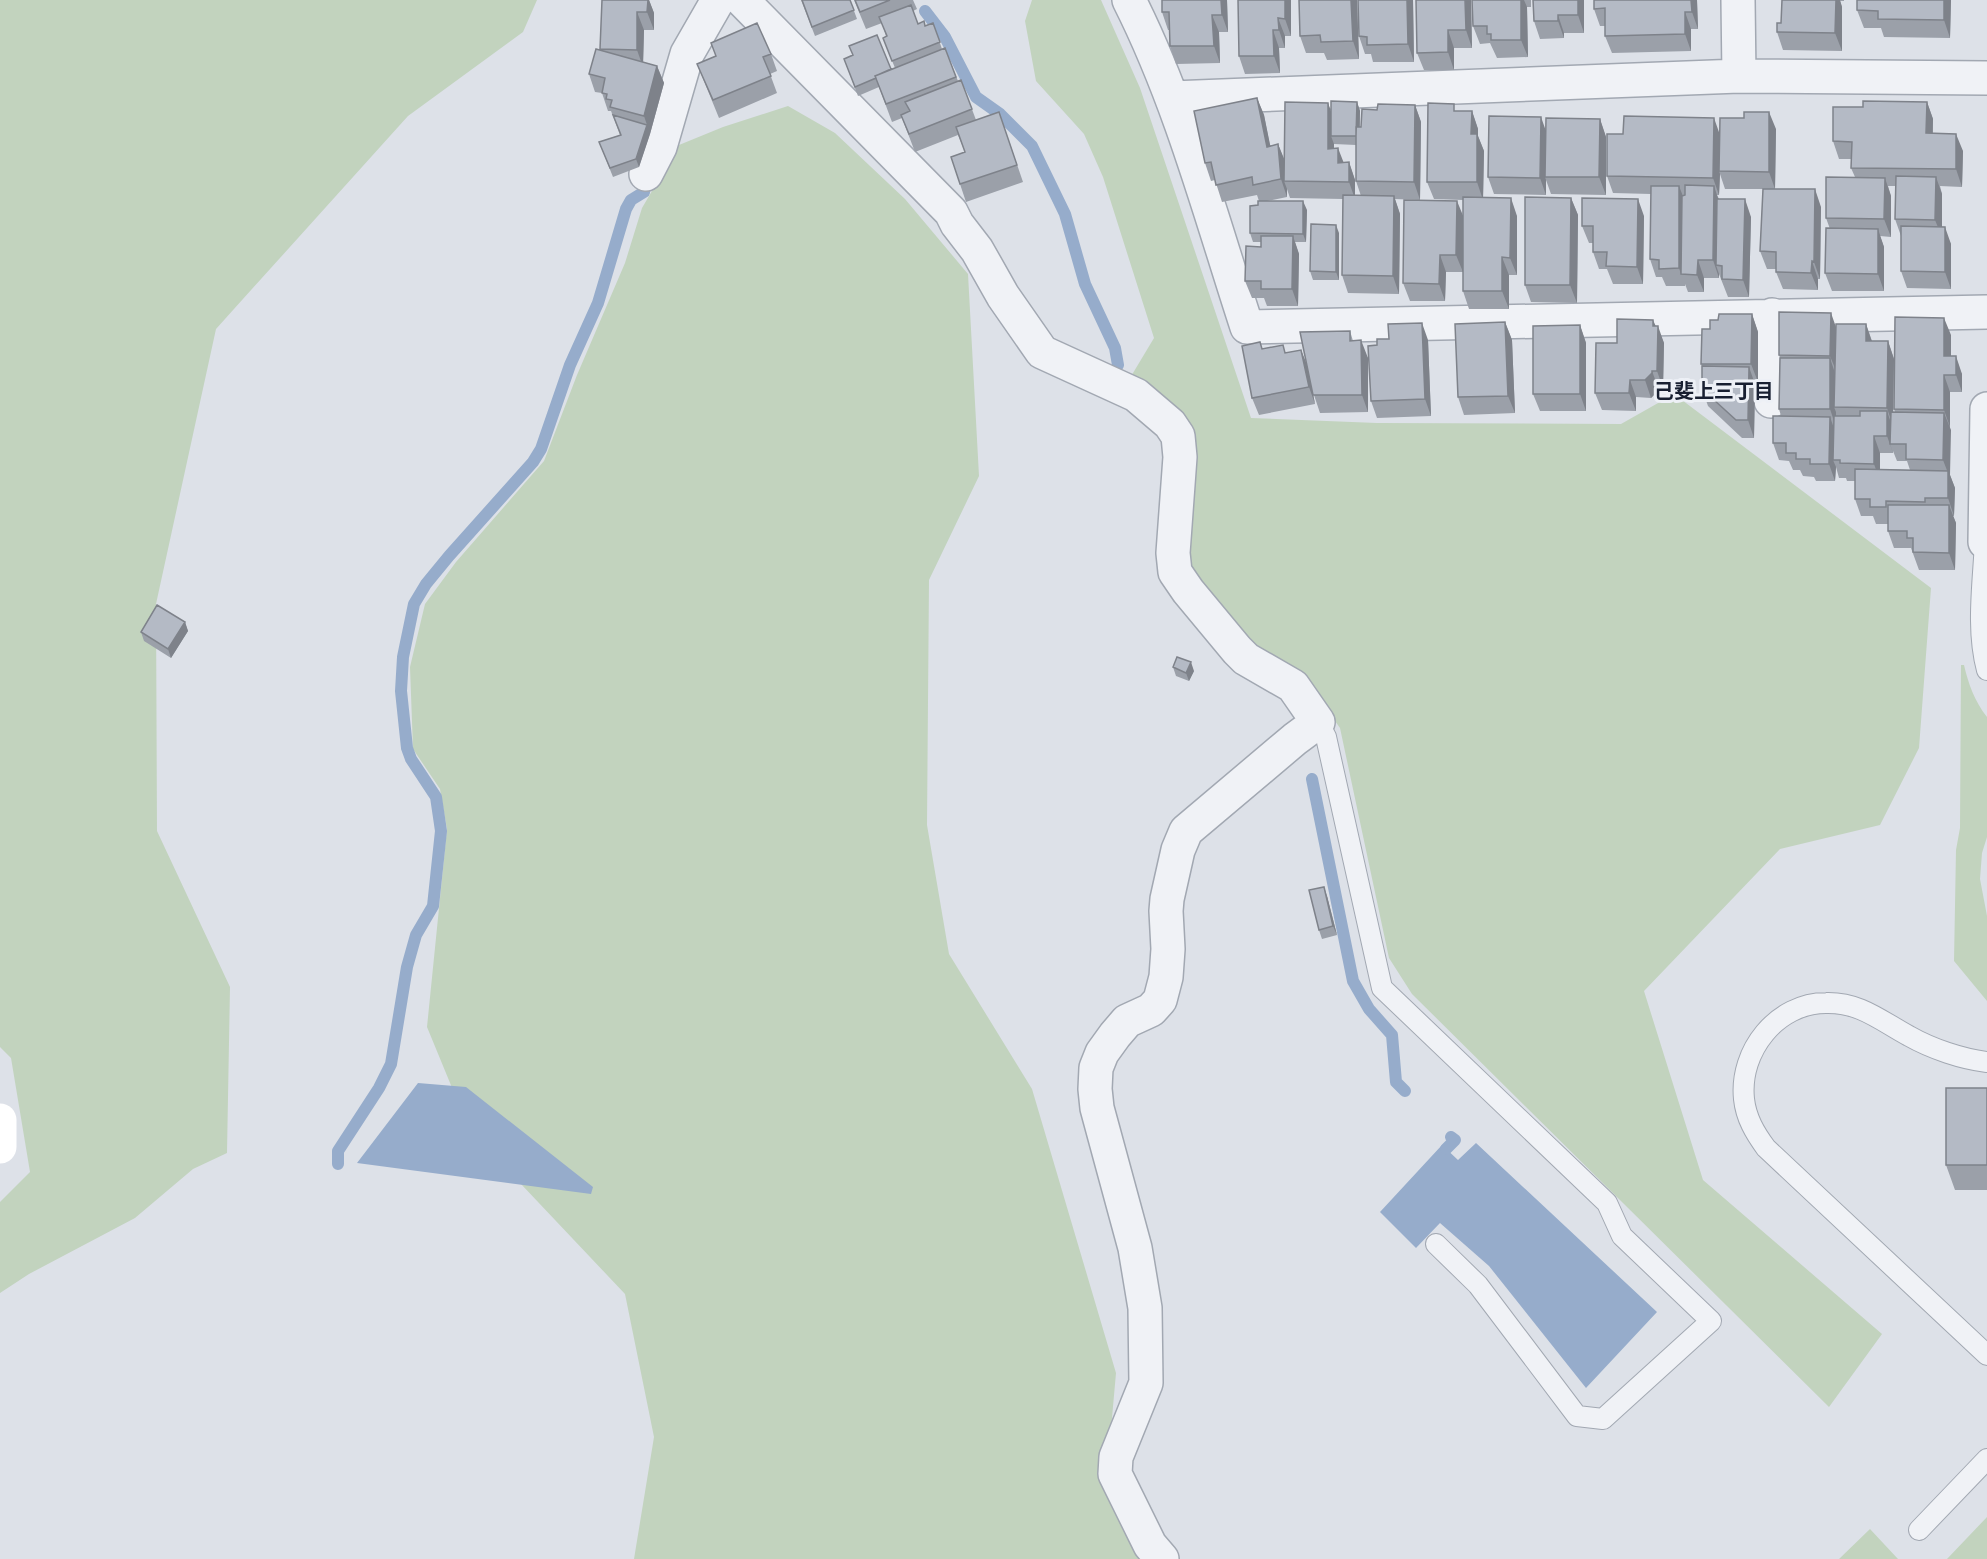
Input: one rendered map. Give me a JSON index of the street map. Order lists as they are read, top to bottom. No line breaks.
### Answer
{"districts":["己斐上三丁目"]}
